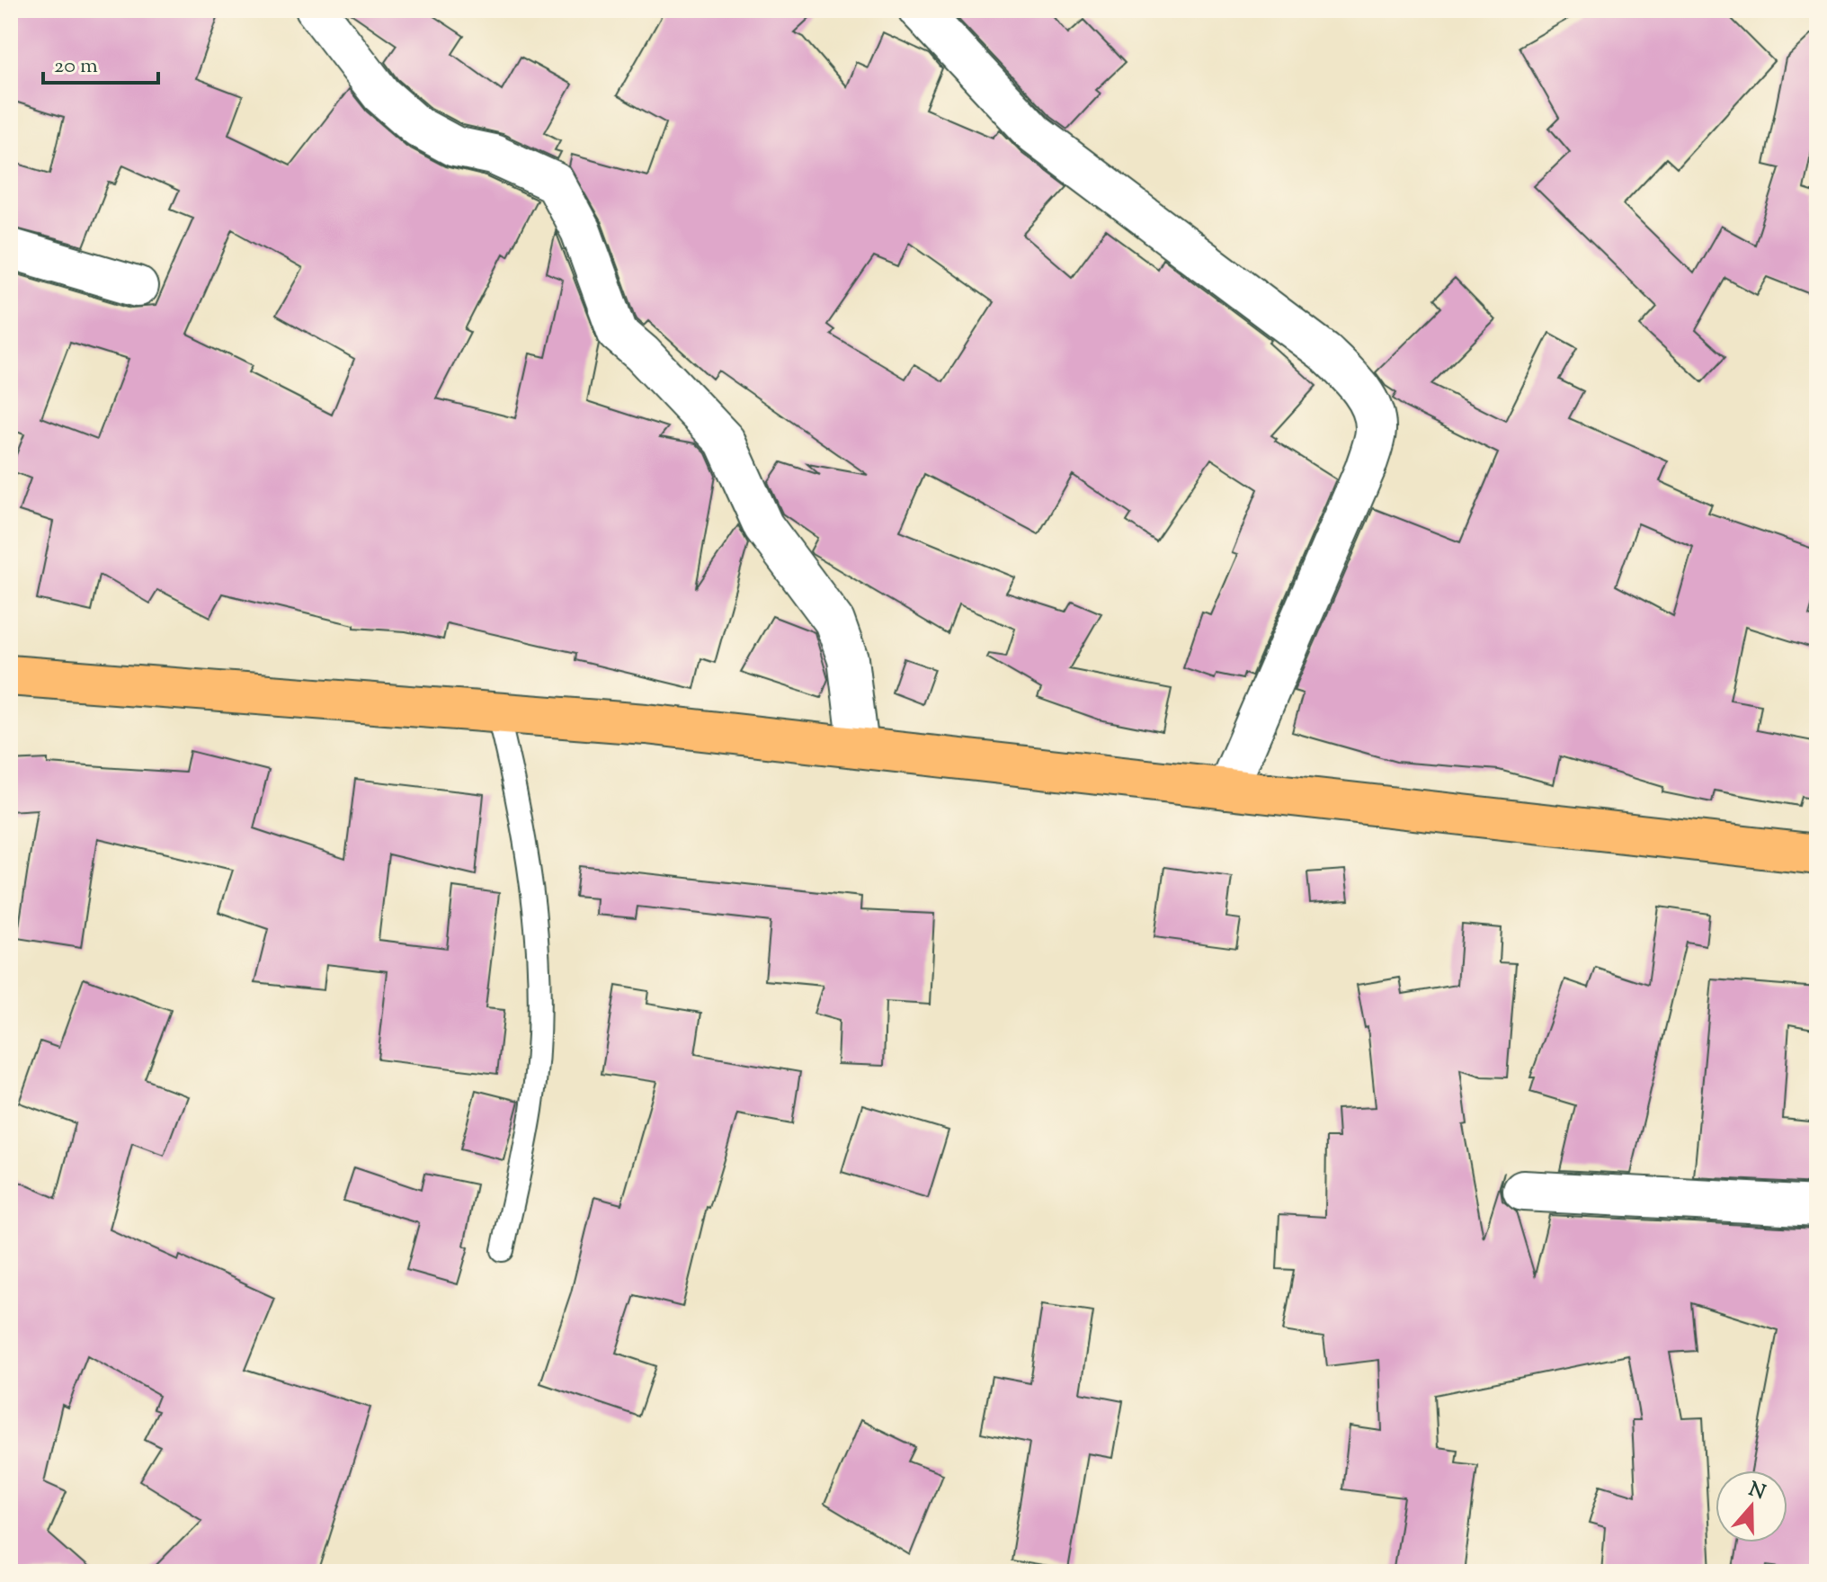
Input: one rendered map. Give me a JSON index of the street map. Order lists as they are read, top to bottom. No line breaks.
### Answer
{"scale_bar":"20 m","north":"top"}
